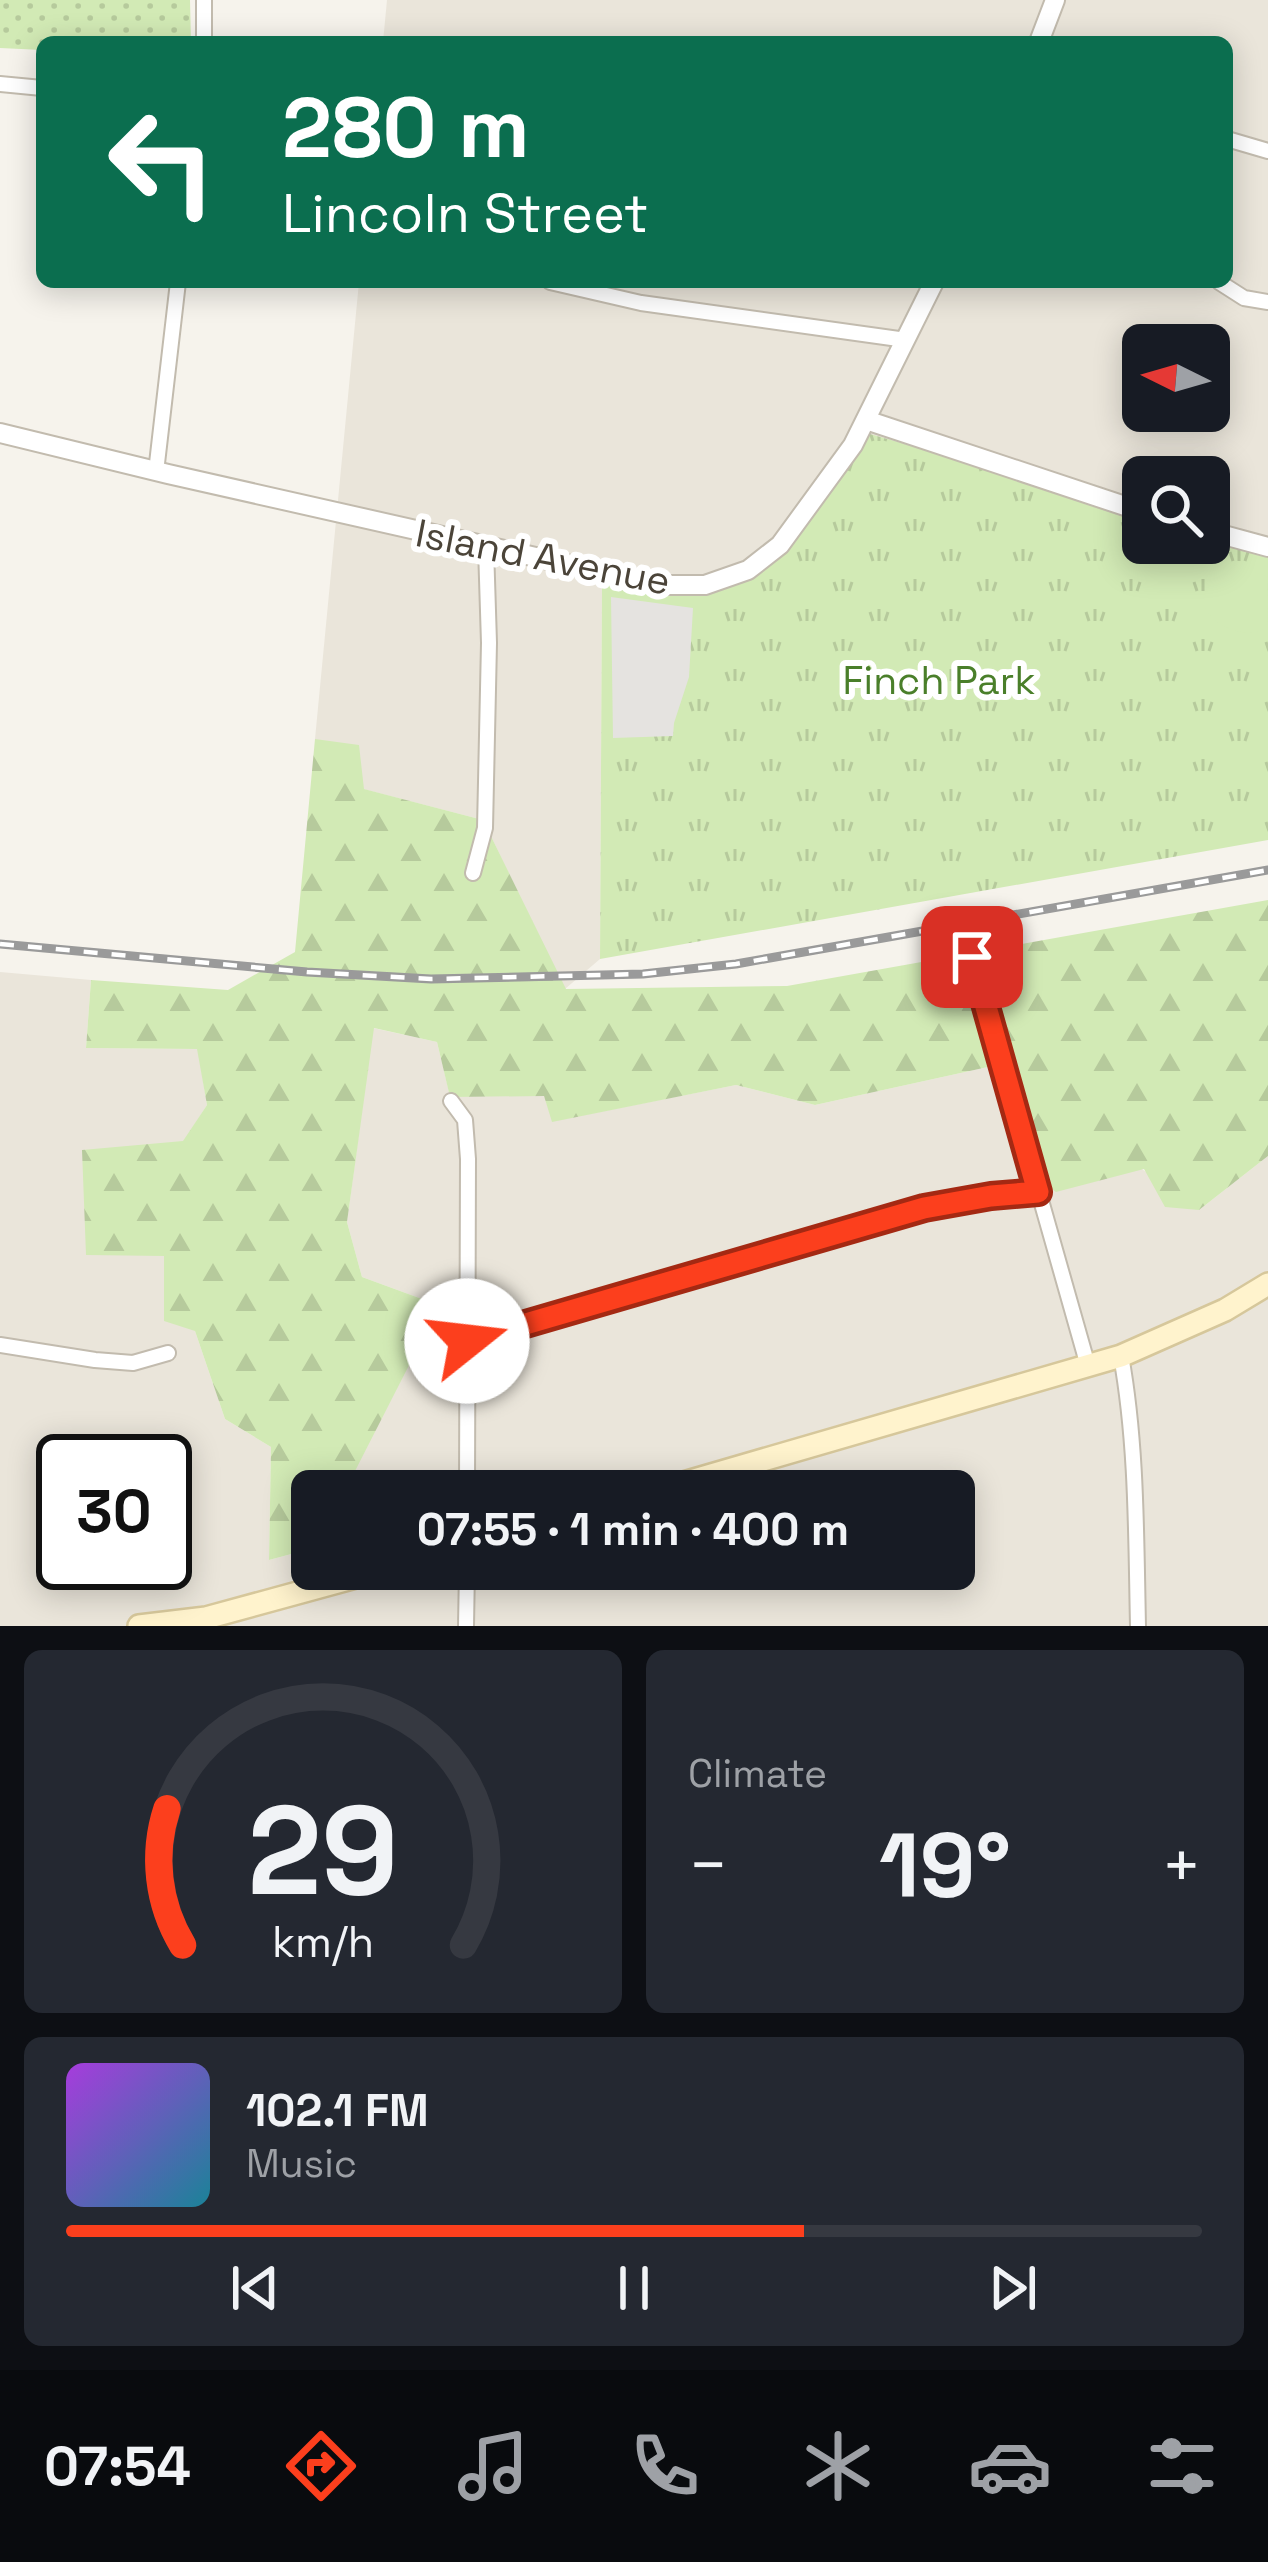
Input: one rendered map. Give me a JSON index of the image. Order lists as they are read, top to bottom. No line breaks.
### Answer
{"streets":{"street":["Island Avenue"]},"parks":["Finch Park"],"north":"left","page":{"turn":["280 m","Lincoln Street"],"limit":"30","trip":"07:55 · 1 min · 400 m","tile":"Climate","heat":["−","19°","+"],"song":["102.1 FM","Music"],"tabs":"07:54","gauge":["29","km/h"]}}
